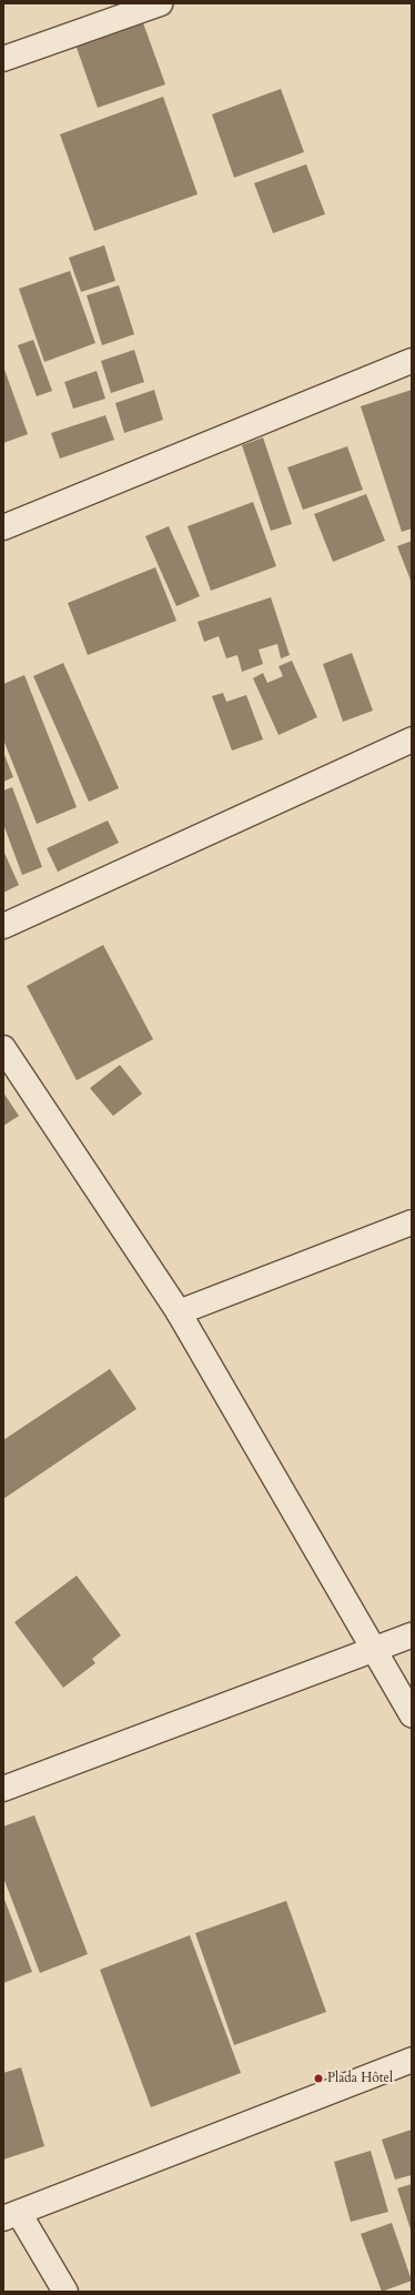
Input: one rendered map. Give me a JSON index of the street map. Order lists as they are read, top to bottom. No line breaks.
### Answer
{"places":["Plada Hôtel"]}
